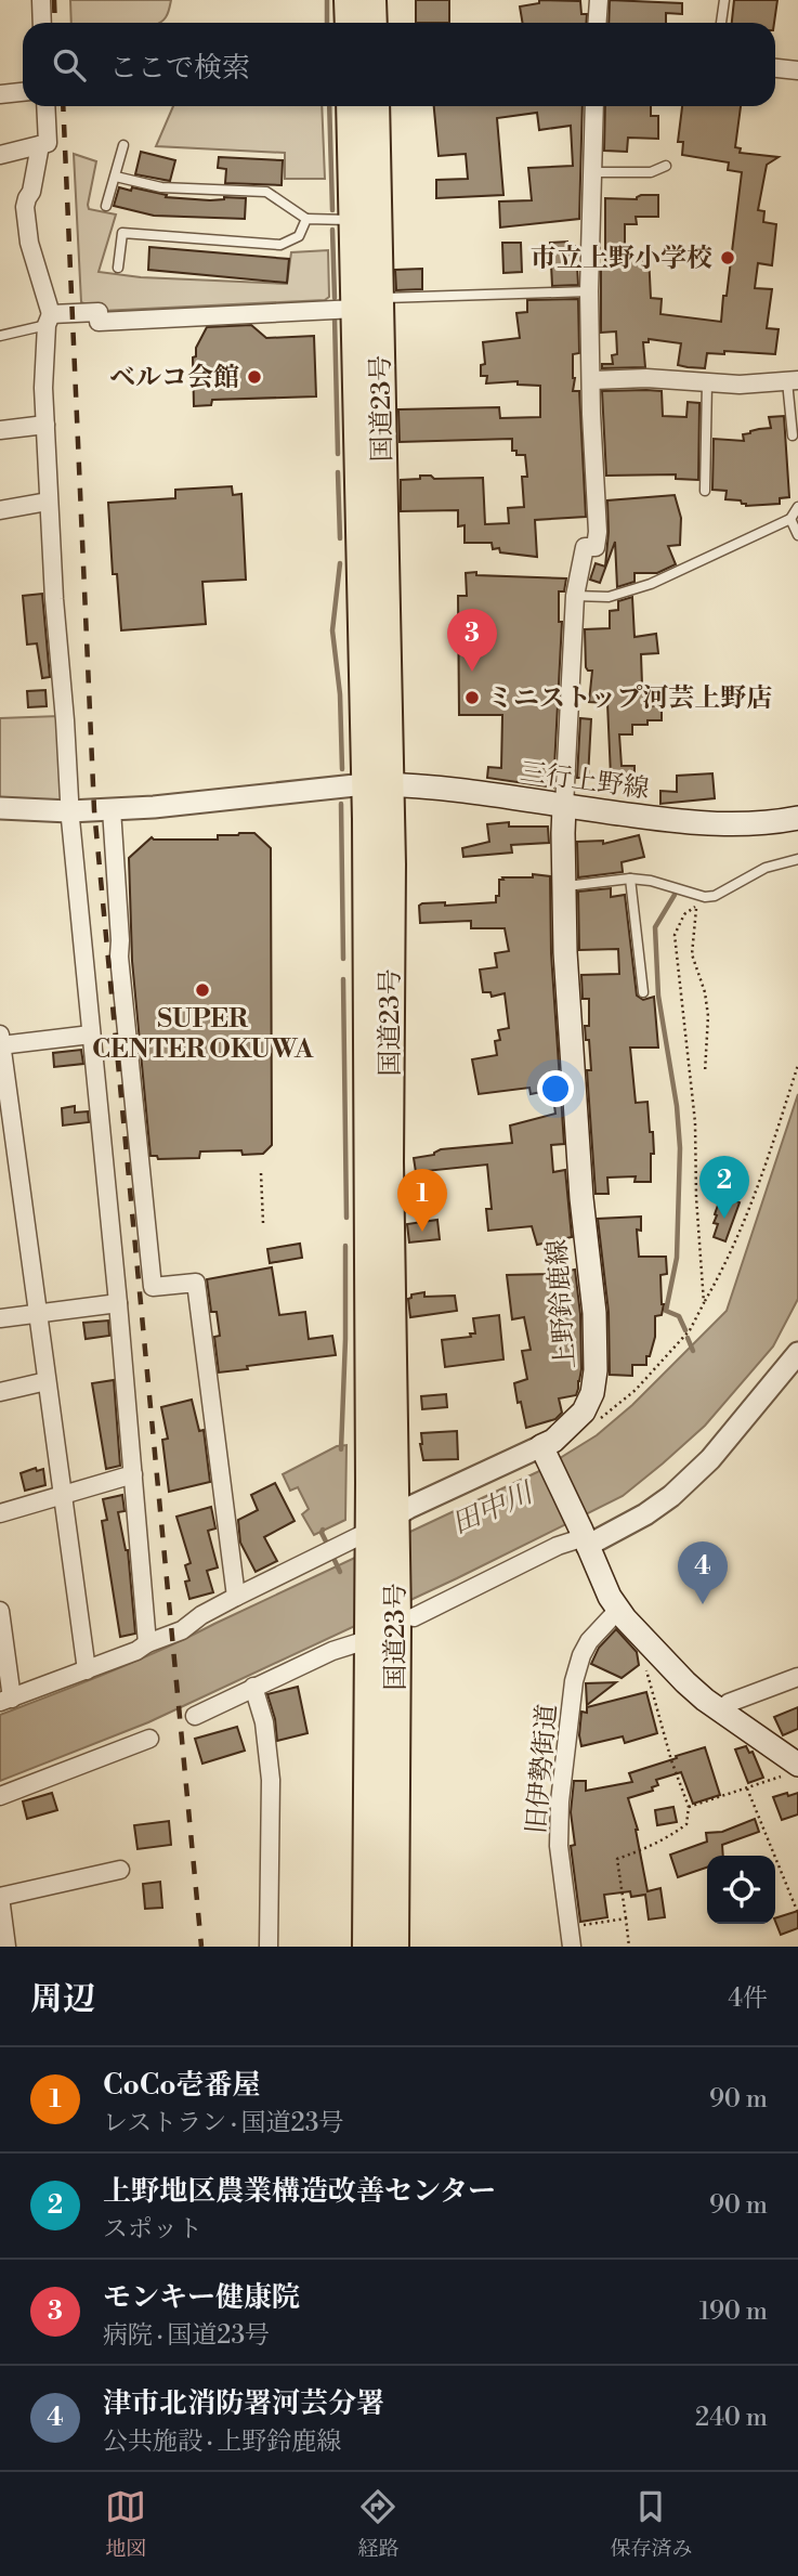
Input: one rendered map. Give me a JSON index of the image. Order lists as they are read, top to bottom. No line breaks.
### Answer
{"streets":{"highway":["国道23号"],"main road":["三行上野線","上野鈴鹿線"],"street":["旧伊勢街道"]},"crossings":[["国道23号","三行上野線"],["三行上野線","上野鈴鹿線"]],"water":["田中川"],"places":["市立上野小学校","ベルコ会館","ミニストップ河芸上野店","SUPER CENTER OKUWA"],"page":{"search":"ここで検索","pins":["3","2","1","4"],"heading":["周辺","4件"],"list":[{"mark":"1","name":"CoCo壱番屋","note":"レストラン · 国道23号","value":"90 m"},{"mark":"2","name":"上野地区農業構造改善センター","note":"スポット","value":"90 m"},{"mark":"3","name":"モンキー健康院","note":"病院 · 国道23号","value":"190 m"},{"mark":"4","name":"津市北消防署河芸分署","note":"公共施設 · 上野鈴鹿線","value":"240 m"}],"nav":["地図","経路","保存済み"]}}
